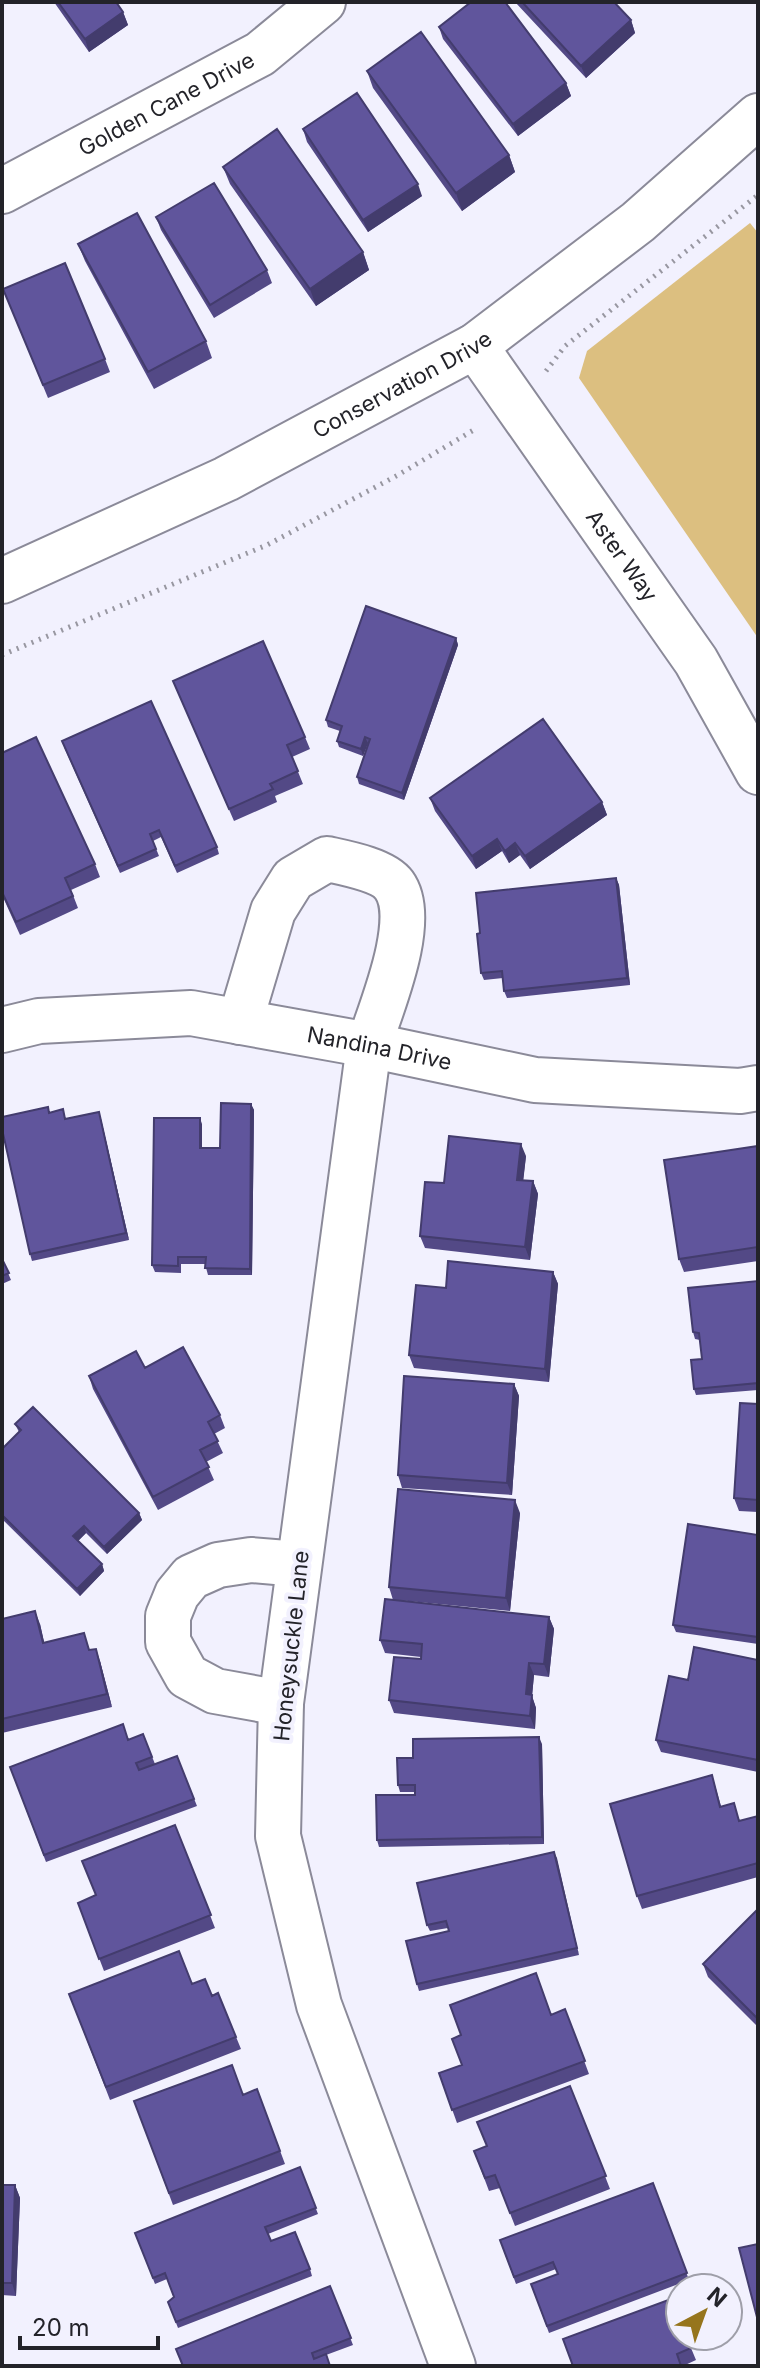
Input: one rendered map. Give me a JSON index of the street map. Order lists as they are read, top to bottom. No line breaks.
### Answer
{"streets":{"street":["Golden Cane Drive","Conservation Drive","Aster Way","Nandina Drive","Honeysuckle Lane"]},"crossings":[["Conservation Drive","Aster Way"],["Nandina Drive","Honeysuckle Lane"]],"scale_bar":"20 m","north":"top right"}
